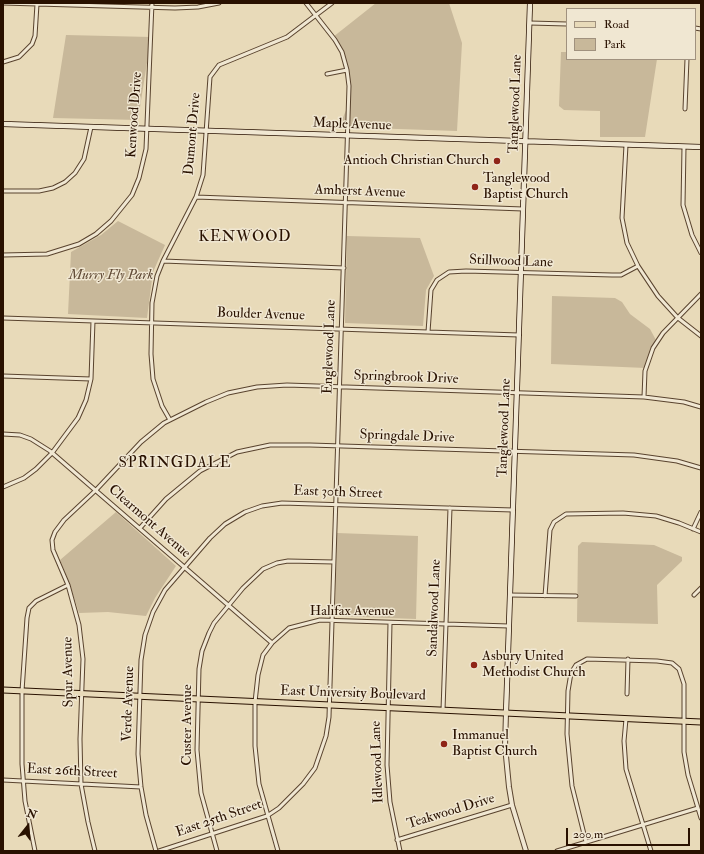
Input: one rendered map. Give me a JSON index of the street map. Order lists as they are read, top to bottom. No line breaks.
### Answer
{"streets":{"main road":["Tanglewood Lane","Maple Avenue","East University Boulevard"],"street":["Kenwood Drive","Dumont Drive","Amherst Avenue","Stillwood Lane","Boulder Avenue","Englewood Lane","Springbrook Drive","Springdale Drive","East 30th Street","Clearmont Avenue","Sandalwood Lane","Halifax Avenue","Spur Avenue","Verde Avenue","Custer Avenue","Idlewood Lane","East 26th Street","Teakwood Drive","East 25th Street"]},"crossings":[["Tanglewood Lane","Maple Avenue"],["Tanglewood Lane","Amherst Avenue"],["Tanglewood Lane","Stillwood Lane"],["Tanglewood Lane","Boulder Avenue"],["Tanglewood Lane","Springbrook Drive"],["Tanglewood Lane","Springdale Drive"],["Tanglewood Lane","East 30th Street"],["Tanglewood Lane","Halifax Avenue"],["Tanglewood Lane","East University Boulevard"],["Tanglewood Lane","Teakwood Drive"],["Kenwood Drive","Maple Avenue"],["Maple Avenue","Dumont Drive"],["Maple Avenue","Englewood Lane"],["Dumont Drive","Amherst Avenue"],["Dumont Drive","Boulder Avenue"],["Dumont Drive","Englewood Lane"],["Dumont Drive","Springbrook Drive"],["Amherst Avenue","Englewood Lane"],["Stillwood Lane","Boulder Avenue"],["Boulder Avenue","Englewood Lane"],["Englewood Lane","Springbrook Drive"],["Englewood Lane","Springdale Drive"],["Englewood Lane","East 30th Street"],["Englewood Lane","Halifax Avenue"],["Englewood Lane","East University Boulevard"],["Englewood Lane","Custer Avenue"],["Englewood Lane","East 25th Street"],["Springbrook Drive","Clearmont Avenue"],["Springbrook Drive","Spur Avenue"],["Springdale Drive","Clearmont Avenue"],["East 30th Street","Clearmont Avenue"],["East 30th Street","Sandalwood Lane"],["East 30th Street","Verde Avenue"],["Clearmont Avenue","Halifax Avenue"],["Clearmont Avenue","Spur Avenue"],["Clearmont Avenue","Verde Avenue"],["Clearmont Avenue","Custer Avenue"],["Sandalwood Lane","Halifax Avenue"],["Sandalwood Lane","East University Boulevard"],["Halifax Avenue","East University Boulevard"],["Halifax Avenue","Idlewood Lane"],["Halifax Avenue","East 25th Street"],["Spur Avenue","East University Boulevard"],["Spur Avenue","East 26th Street"],["East University Boulevard","Verde Avenue"],["East University Boulevard","Custer Avenue"],["East University Boulevard","Idlewood Lane"],["East University Boulevard","East 25th Street"],["Verde Avenue","East 26th Street"],["Verde Avenue","East 25th Street"],["Custer Avenue","East 25th Street"],["Idlewood Lane","Teakwood Drive"]],"districts":["KENWOOD","SPRINGDALE"],"parks":["Murry Fly Park"],"places":["Antioch Christian Church","Tanglewood Baptist Church","Asbury United Methodist Church","Immanuel Baptist Church"],"legend":["Road","Park"],"scale_bar":"200 m","north":"top"}
